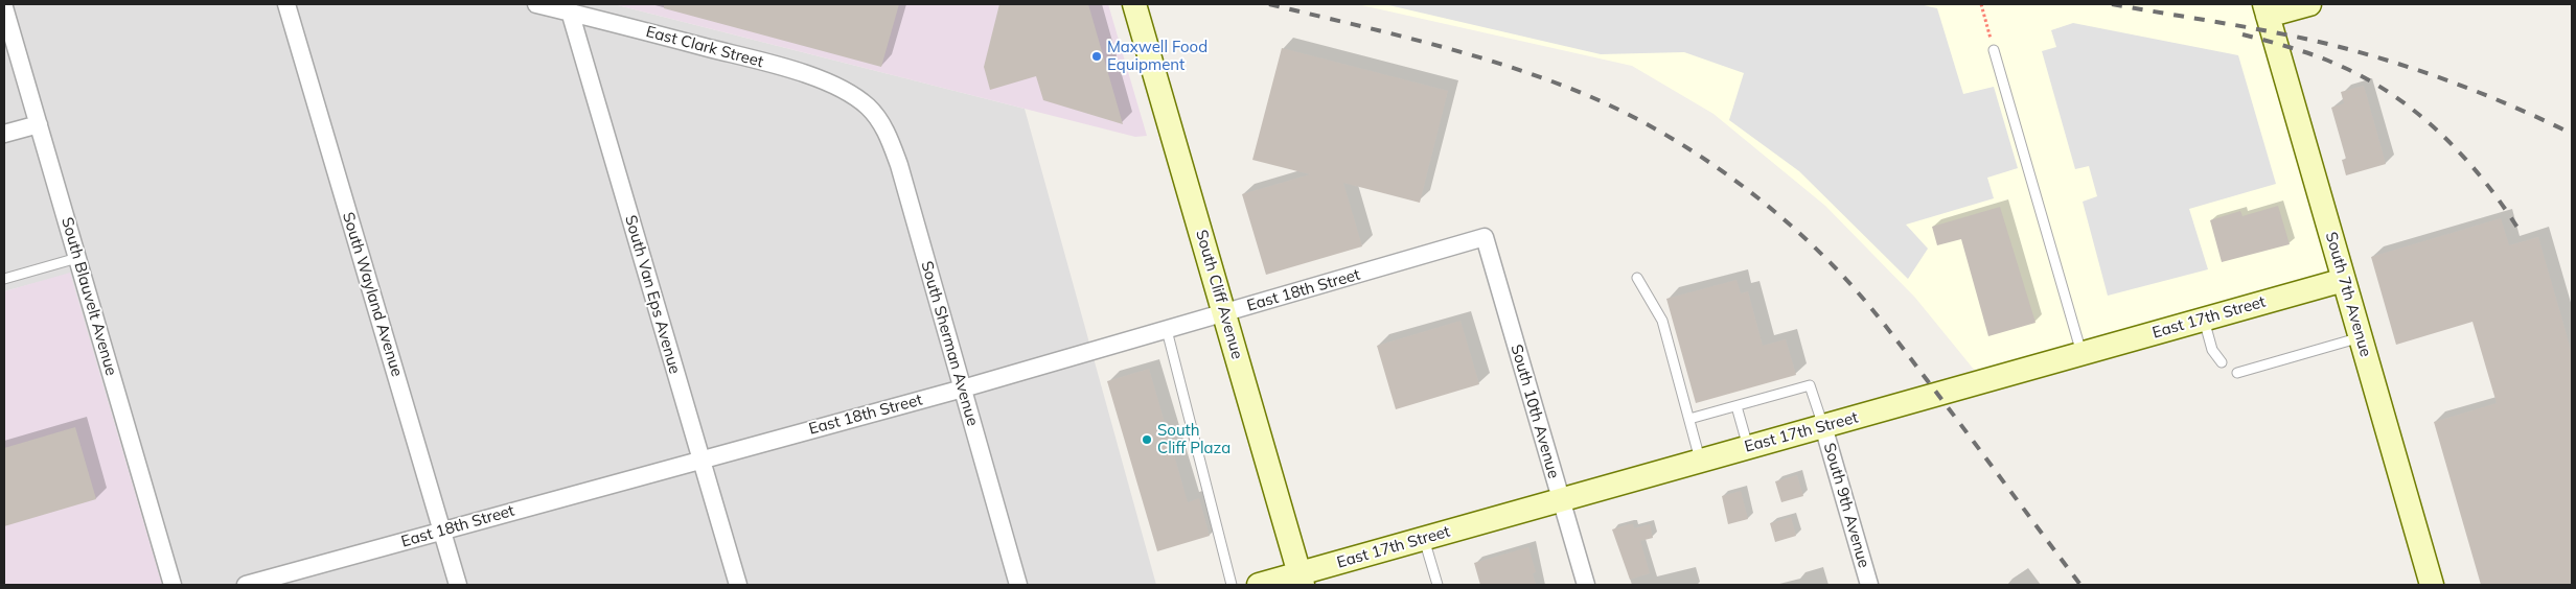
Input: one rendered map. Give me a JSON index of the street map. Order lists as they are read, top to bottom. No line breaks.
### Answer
{"streets":{"street":["East Clark Street","East 18th Street","South Wayland Avenue","South Van Eps Avenue","South Cliff Avenue","South 7th Avenue","South Blauvelt Avenue","East 17th Street","South Sherman Avenue","South 10th Avenue","South 9th Avenue"]},"crossings":[["East Clark Street","South Van Eps Avenue"],["East Clark Street","South Sherman Avenue"],["East 18th Street","South Wayland Avenue"],["East 18th Street","South Van Eps Avenue"],["East 18th Street","South Cliff Avenue"],["East 18th Street","South Sherman Avenue"],["East 18th Street","South 10th Avenue"],["South Cliff Avenue","East 17th Street"],["South 7th Avenue","East 17th Street"],["East 17th Street","South 10th Avenue"],["East 17th Street","South 9th Avenue"]],"places":["Maxwell Food Equipment","South Cliff Plaza"]}
